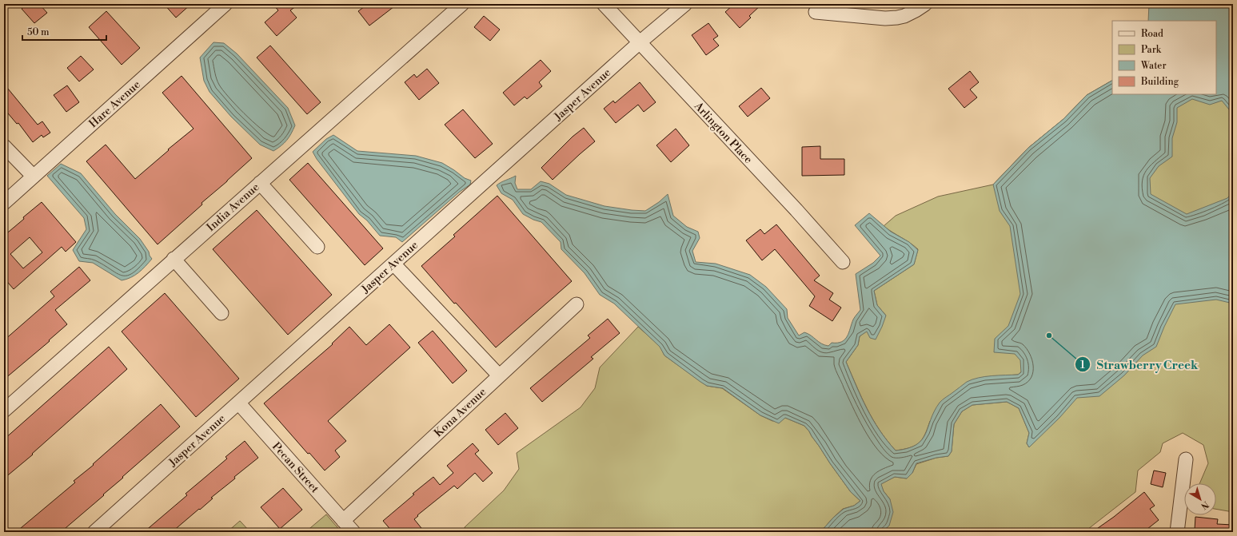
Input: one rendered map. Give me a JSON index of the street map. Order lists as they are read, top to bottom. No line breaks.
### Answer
{"streets":{"street":["Jasper Avenue","Hare Avenue","Arlington Place","India Avenue","Kona Avenue","Pecan Street"]},"crossings":[["Jasper Avenue","Arlington Place"],["Jasper Avenue","Pecan Street"],["Kona Avenue","Pecan Street"]],"places":["Strawberry Creek"],"legend":["Road","Park","Water","Building"],"scale_bar":"50 m","north":"bottom right"}
